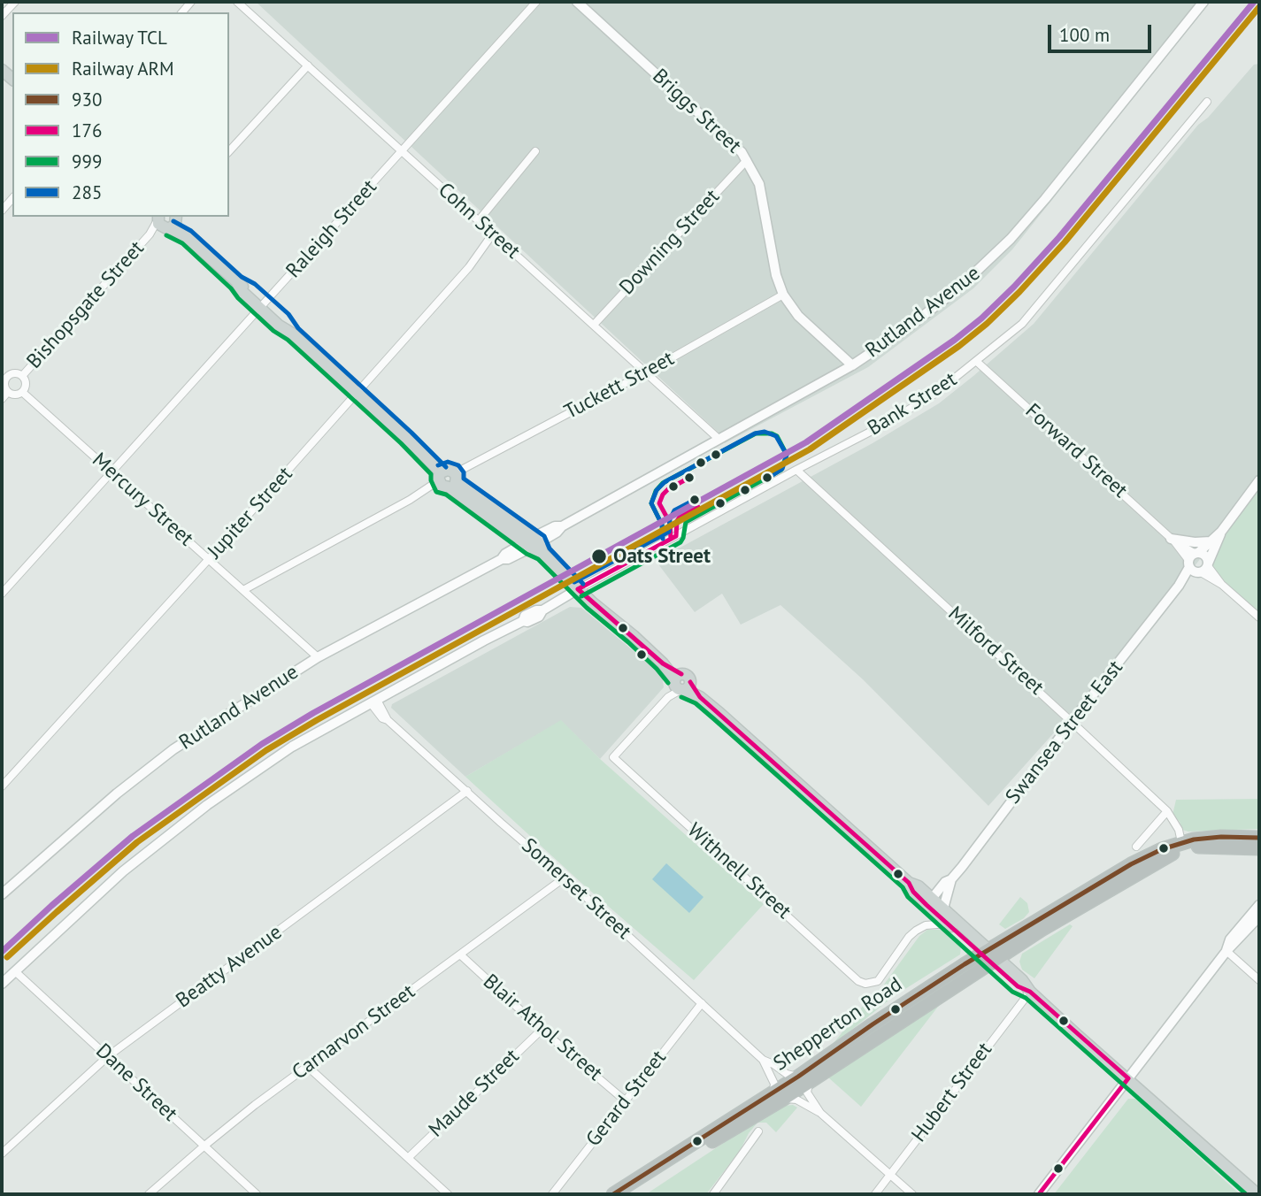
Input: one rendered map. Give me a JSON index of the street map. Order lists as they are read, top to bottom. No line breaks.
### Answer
{"streets":{"highway":["Shepperton Road"],"street":["Briggs Street","Cohn Street","Raleigh Street","Downing Street","Bishopsgate Street","Rutland Avenue","Tuckett Street","Bank Street","Forward Street","Mercury Street","Jupiter Street","Milford Street","Swansea Street East","Withnell Street","Somerset Street","Beatty Avenue","Blair Athol Street","Carnarvon Street","Dane Street","Hubert Street","Maude Street","Gerard Street"]},"crossings":[["Briggs Street","Downing Street"],["Briggs Street","Rutland Avenue"],["Briggs Street","Tuckett Street"],["Cohn Street","Raleigh Street"],["Cohn Street","Downing Street"],["Cohn Street","Rutland Avenue"],["Cohn Street","Tuckett Street"],["Cohn Street","Jupiter Street"],["Raleigh Street","Mercury Street"],["Bishopsgate Street","Mercury Street"],["Rutland Avenue","Mercury Street"],["Bank Street","Forward Street"],["Bank Street","Milford Street"],["Bank Street","Somerset Street"],["Bank Street","Dane Street"],["Forward Street","Swansea Street East"],["Mercury Street","Jupiter Street"],["Milford Street","Swansea Street East"],["Milford Street","Shepperton Road"],["Somerset Street","Beatty Avenue"],["Somerset Street","Shepperton Road"],["Somerset Street","Carnarvon Street"],["Somerset Street","Gerard Street"],["Beatty Avenue","Dane Street"],["Blair Athol Street","Carnarvon Street"],["Blair Athol Street","Maude Street"],["Blair Athol Street","Gerard Street"],["Carnarvon Street","Dane Street"]],"places":["Oats Street"],"lines":["rail line TCL","rail line ARM","transit line 285","transit line 999","transit line 176","transit line 930"],"legend":["Railway TCL","Railway ARM","930","176","999","285"],"scale_bar":"100 m"}
